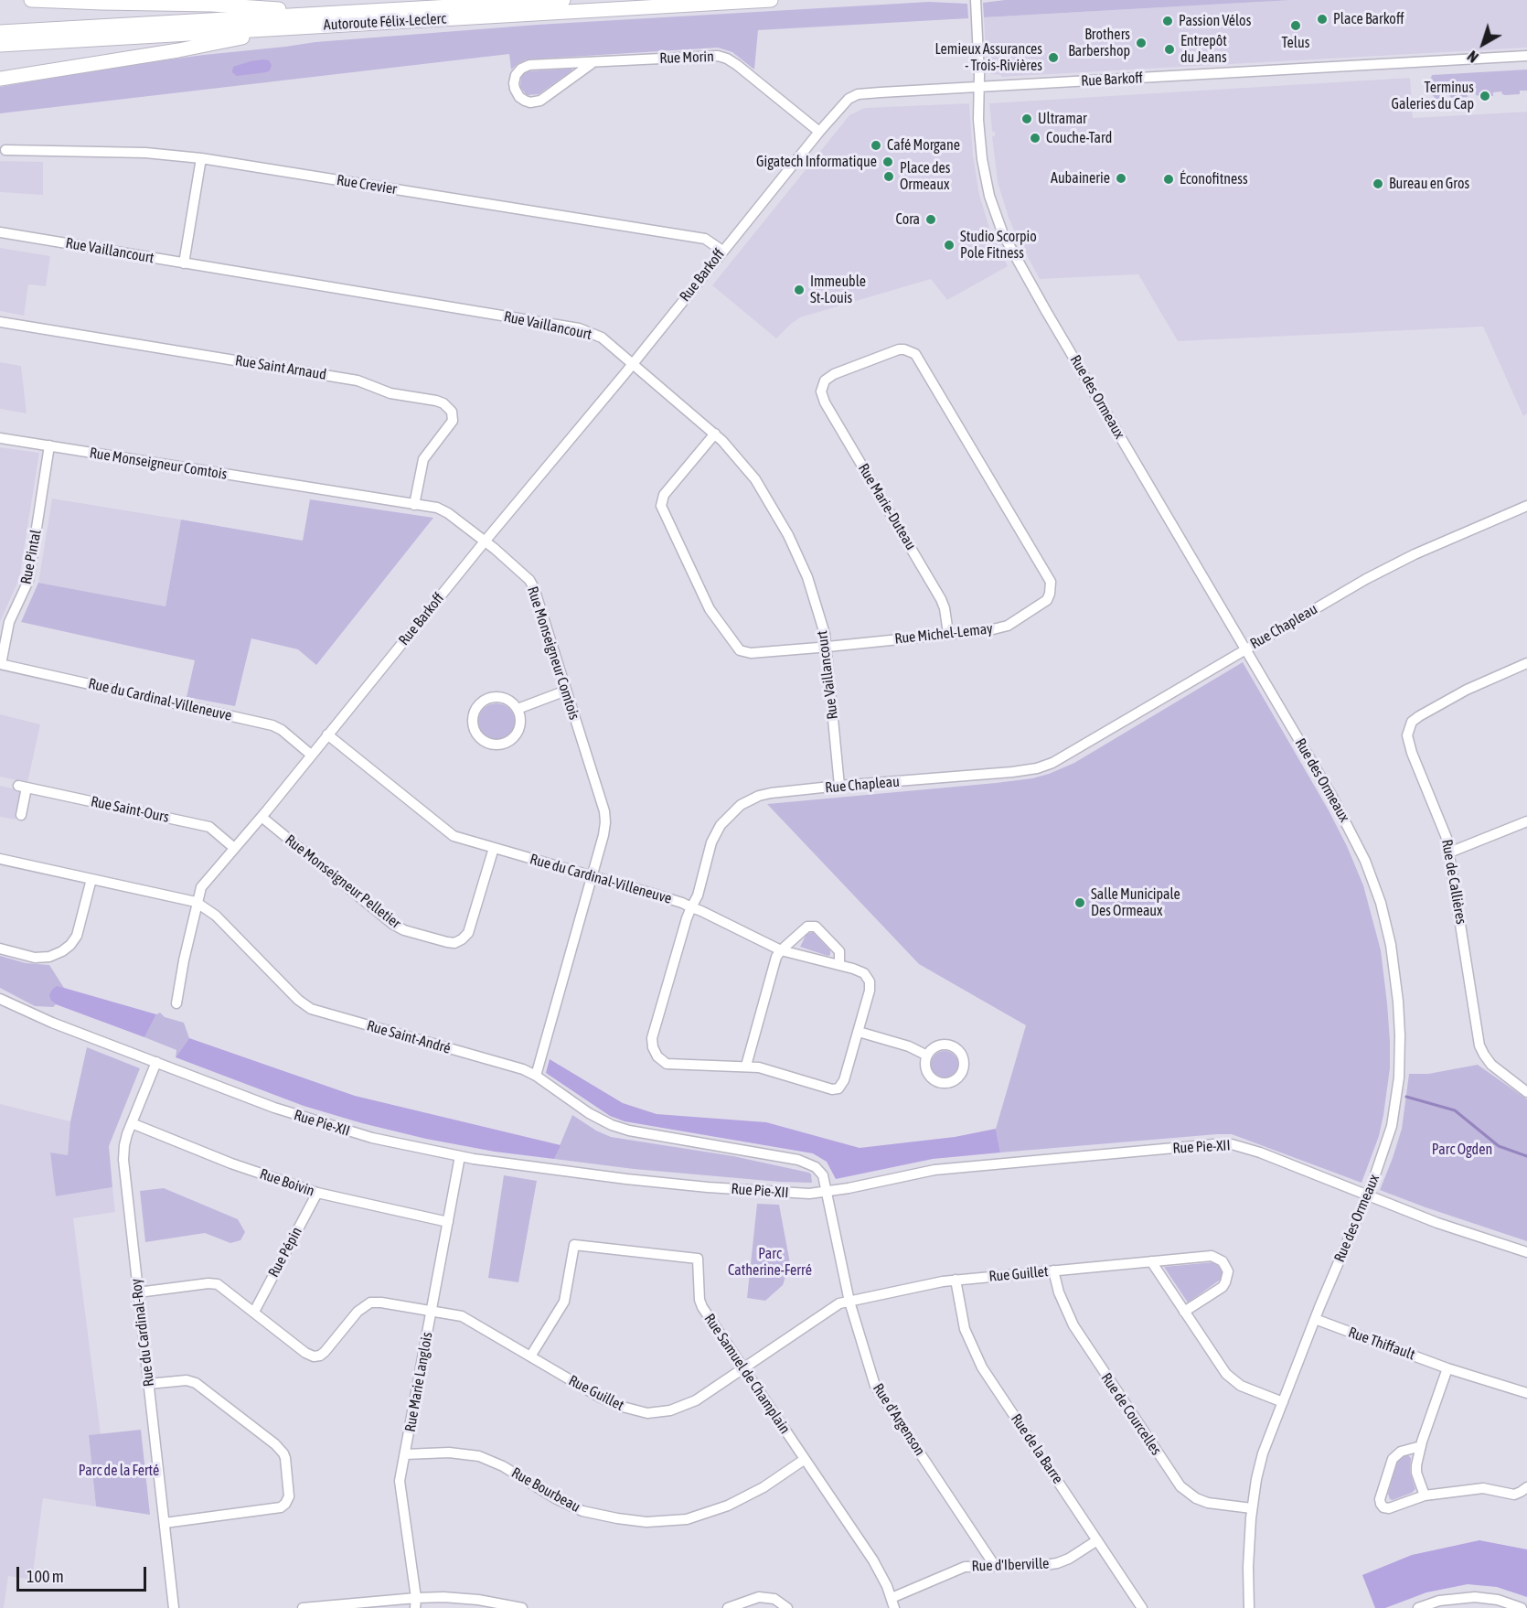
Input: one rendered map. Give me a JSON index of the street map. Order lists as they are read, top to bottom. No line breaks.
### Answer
{"streets":{"highway":["Autoroute Félix-Leclerc"],"street":["Rue Morin","Rue Barkoff","Rue Crevier","Rue Vaillancourt","Rue Saint Arnaud","Rue des Ormeaux","Rue Monseigneur Comtois","Rue Marie-Duteau","Rue Pintal","Rue Chapleau","Rue Michel-Lemay","Rue du Cardinal-Villeneuve","Rue Saint-Ours","Rue Monseigneur Pelletier","Rue de Callières","Rue Saint-André","Rue Pie-XII","Rue Boivin","Rue Pépin","Rue Guillet","Rue du Cardinal-Roy","Rue Thiffault","Rue Samuel de Champlain","Rue Marie Langlois","Rue de Courcelles","Rue d'Argenson","Rue de la Barre","Rue Bourbeau","Rue d'Iberville"]},"crossings":[["Rue Morin","Rue Barkoff"],["Rue Barkoff","Rue Crevier"],["Rue Barkoff","Rue Vaillancourt"],["Rue Barkoff","Rue des Ormeaux"],["Rue Barkoff","Rue Monseigneur Comtois"],["Rue Barkoff","Rue du Cardinal-Villeneuve"],["Rue Barkoff","Rue Saint-Ours"],["Rue Barkoff","Rue Monseigneur Pelletier"],["Rue Barkoff","Rue Saint-André"],["Rue Vaillancourt","Rue Chapleau"],["Rue Vaillancourt","Rue Michel-Lemay"],["Rue Saint Arnaud","Rue Monseigneur Comtois"],["Rue des Ormeaux","Rue Chapleau"],["Rue des Ormeaux","Rue Pie-XII"],["Rue des Ormeaux","Rue Thiffault"],["Rue des Ormeaux","Rue de Courcelles"],["Rue Monseigneur Comtois","Rue Pintal"],["Rue Monseigneur Comtois","Rue du Cardinal-Villeneuve"],["Rue Monseigneur Comtois","Rue Saint-André"],["Rue Marie-Duteau","Rue Michel-Lemay"],["Rue Pintal","Rue du Cardinal-Villeneuve"],["Rue Chapleau","Rue du Cardinal-Villeneuve"],["Rue du Cardinal-Villeneuve","Rue Monseigneur Pelletier"],["Rue Saint-André","Rue Pie-XII"],["Rue Saint-André","Rue d'Argenson"],["Rue Pie-XII","Rue du Cardinal-Roy"],["Rue Pie-XII","Rue Marie Langlois"],["Rue Pie-XII","Rue d'Argenson"],["Rue Boivin","Rue Pépin"],["Rue Boivin","Rue du Cardinal-Roy"],["Rue Boivin","Rue Marie Langlois"],["Rue Pépin","Rue Guillet"],["Rue Guillet","Rue du Cardinal-Roy"],["Rue Guillet","Rue Samuel de Champlain"],["Rue Guillet","Rue Marie Langlois"],["Rue Guillet","Rue de Courcelles"],["Rue Guillet","Rue d'Argenson"],["Rue Guillet","Rue de la Barre"],["Rue Samuel de Champlain","Rue Bourbeau"],["Rue Samuel de Champlain","Rue d'Iberville"],["Rue Marie Langlois","Rue Bourbeau"],["Rue d'Argenson","Rue d'Iberville"],["Rue de la Barre","Rue d'Iberville"]],"parks":["Parc Ogden","Parc Catherine-Ferré","Parc de la Ferté"],"places":["Place Barkoff","Passion Vélos","Telus","Brothers Barbershop","Entrepôt du Jeans","Lemieux Assurances - Trois-Rivières","Terminus Galeries du Cap","Ultramar","Couche-Tard","Café Morgane","Gigatech Informatique","Place des Ormeaux","Aubainerie","Éconofitness","Bureau en Gros","Cora","Studio Scorpio Pole Fitness","Immeuble St-Louis","Salle Municipale Des Ormeaux"],"scale_bar":"100 m","north":"bottom left"}
